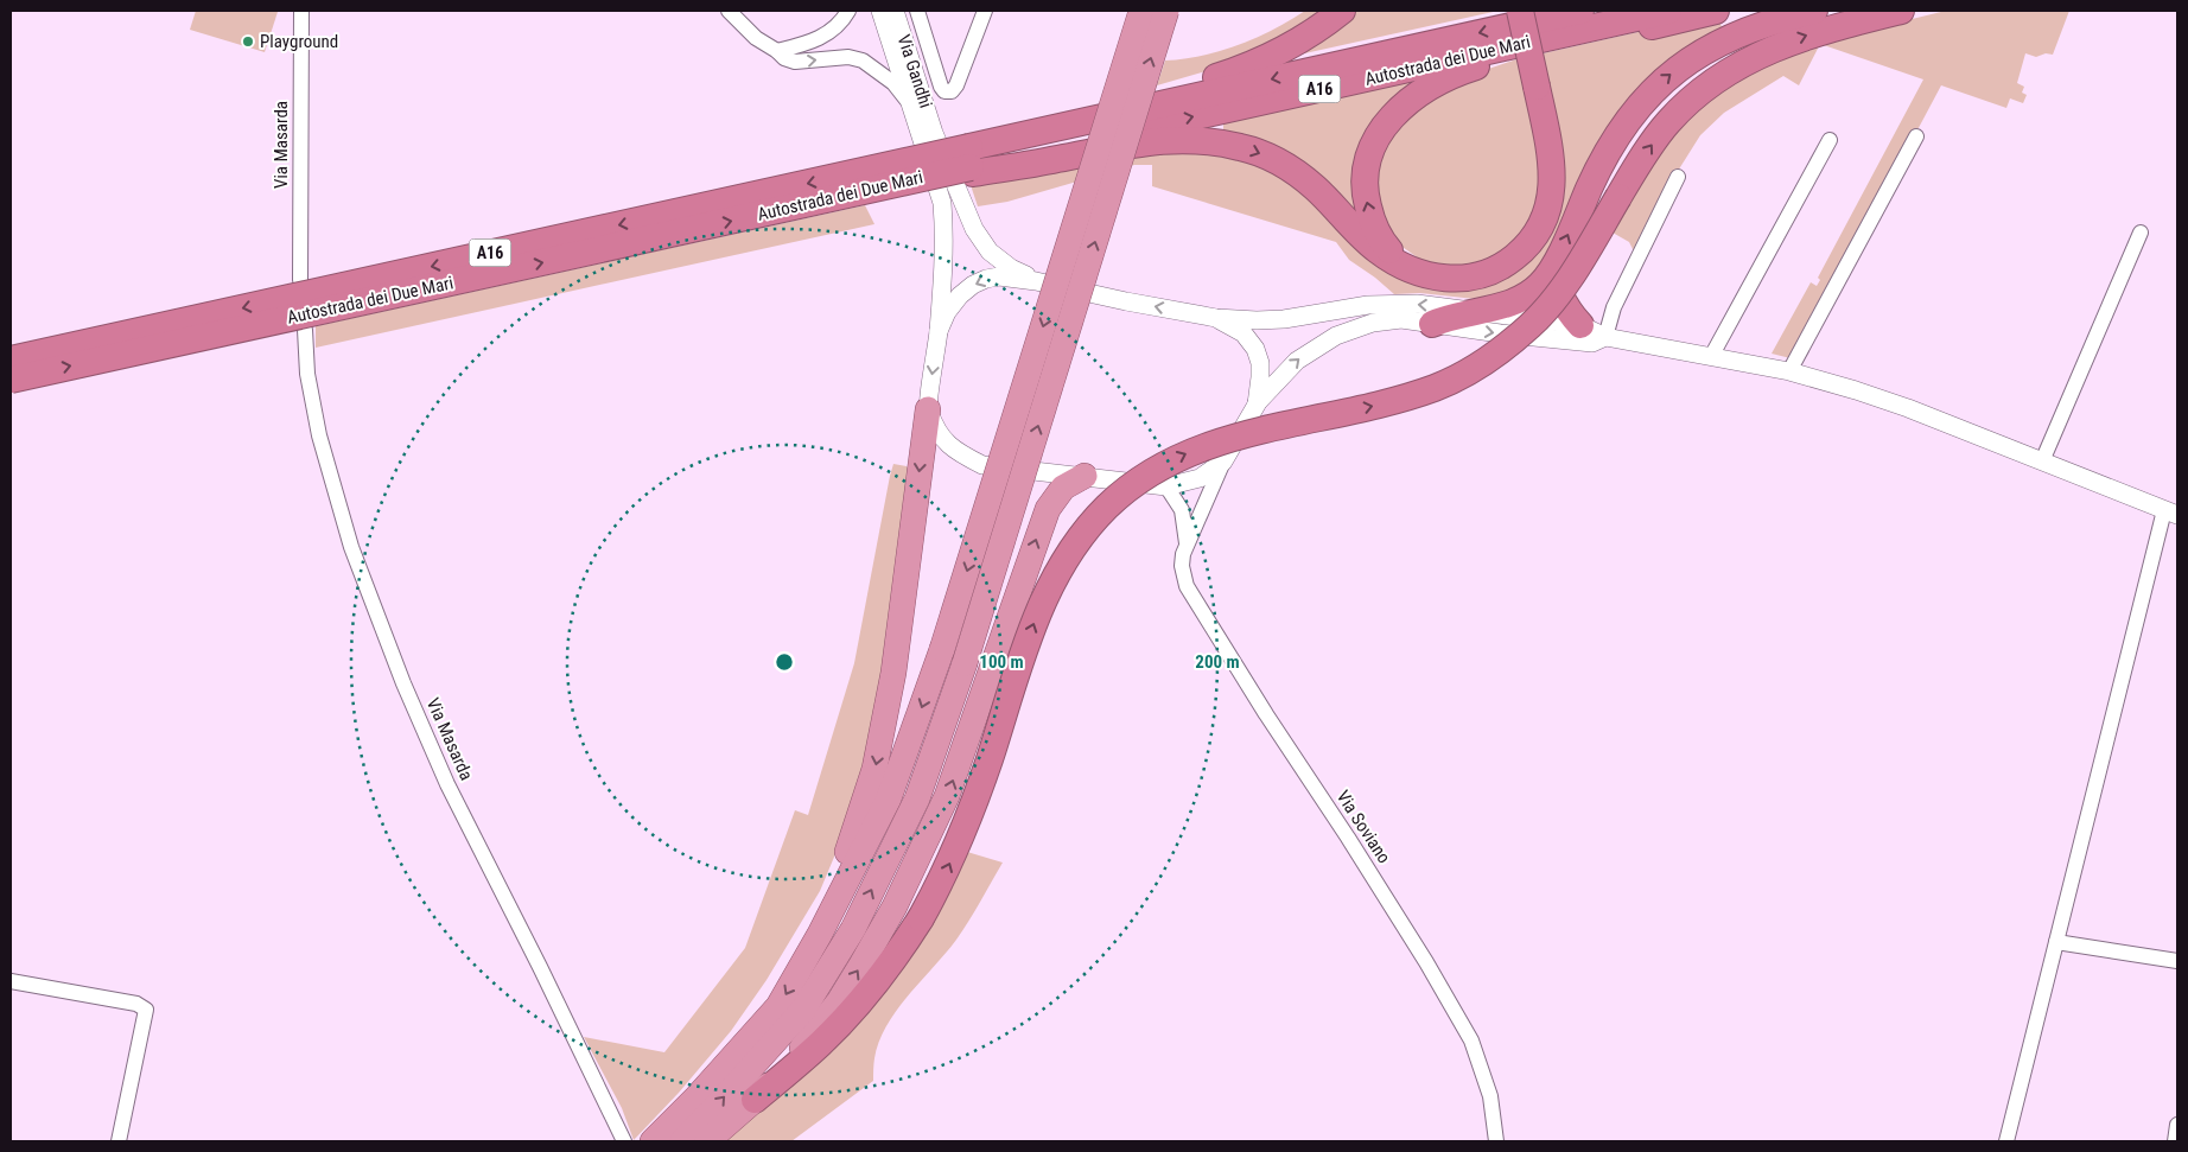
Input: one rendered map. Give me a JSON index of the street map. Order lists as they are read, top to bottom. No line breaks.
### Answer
{"streets":{"highway":["Autostrada dei Due Mari","A16"],"street":["Via Gandhi","Via Masarda","Via Soviano"]},"places":["Playground"],"rings":["100 m","200 m"]}
